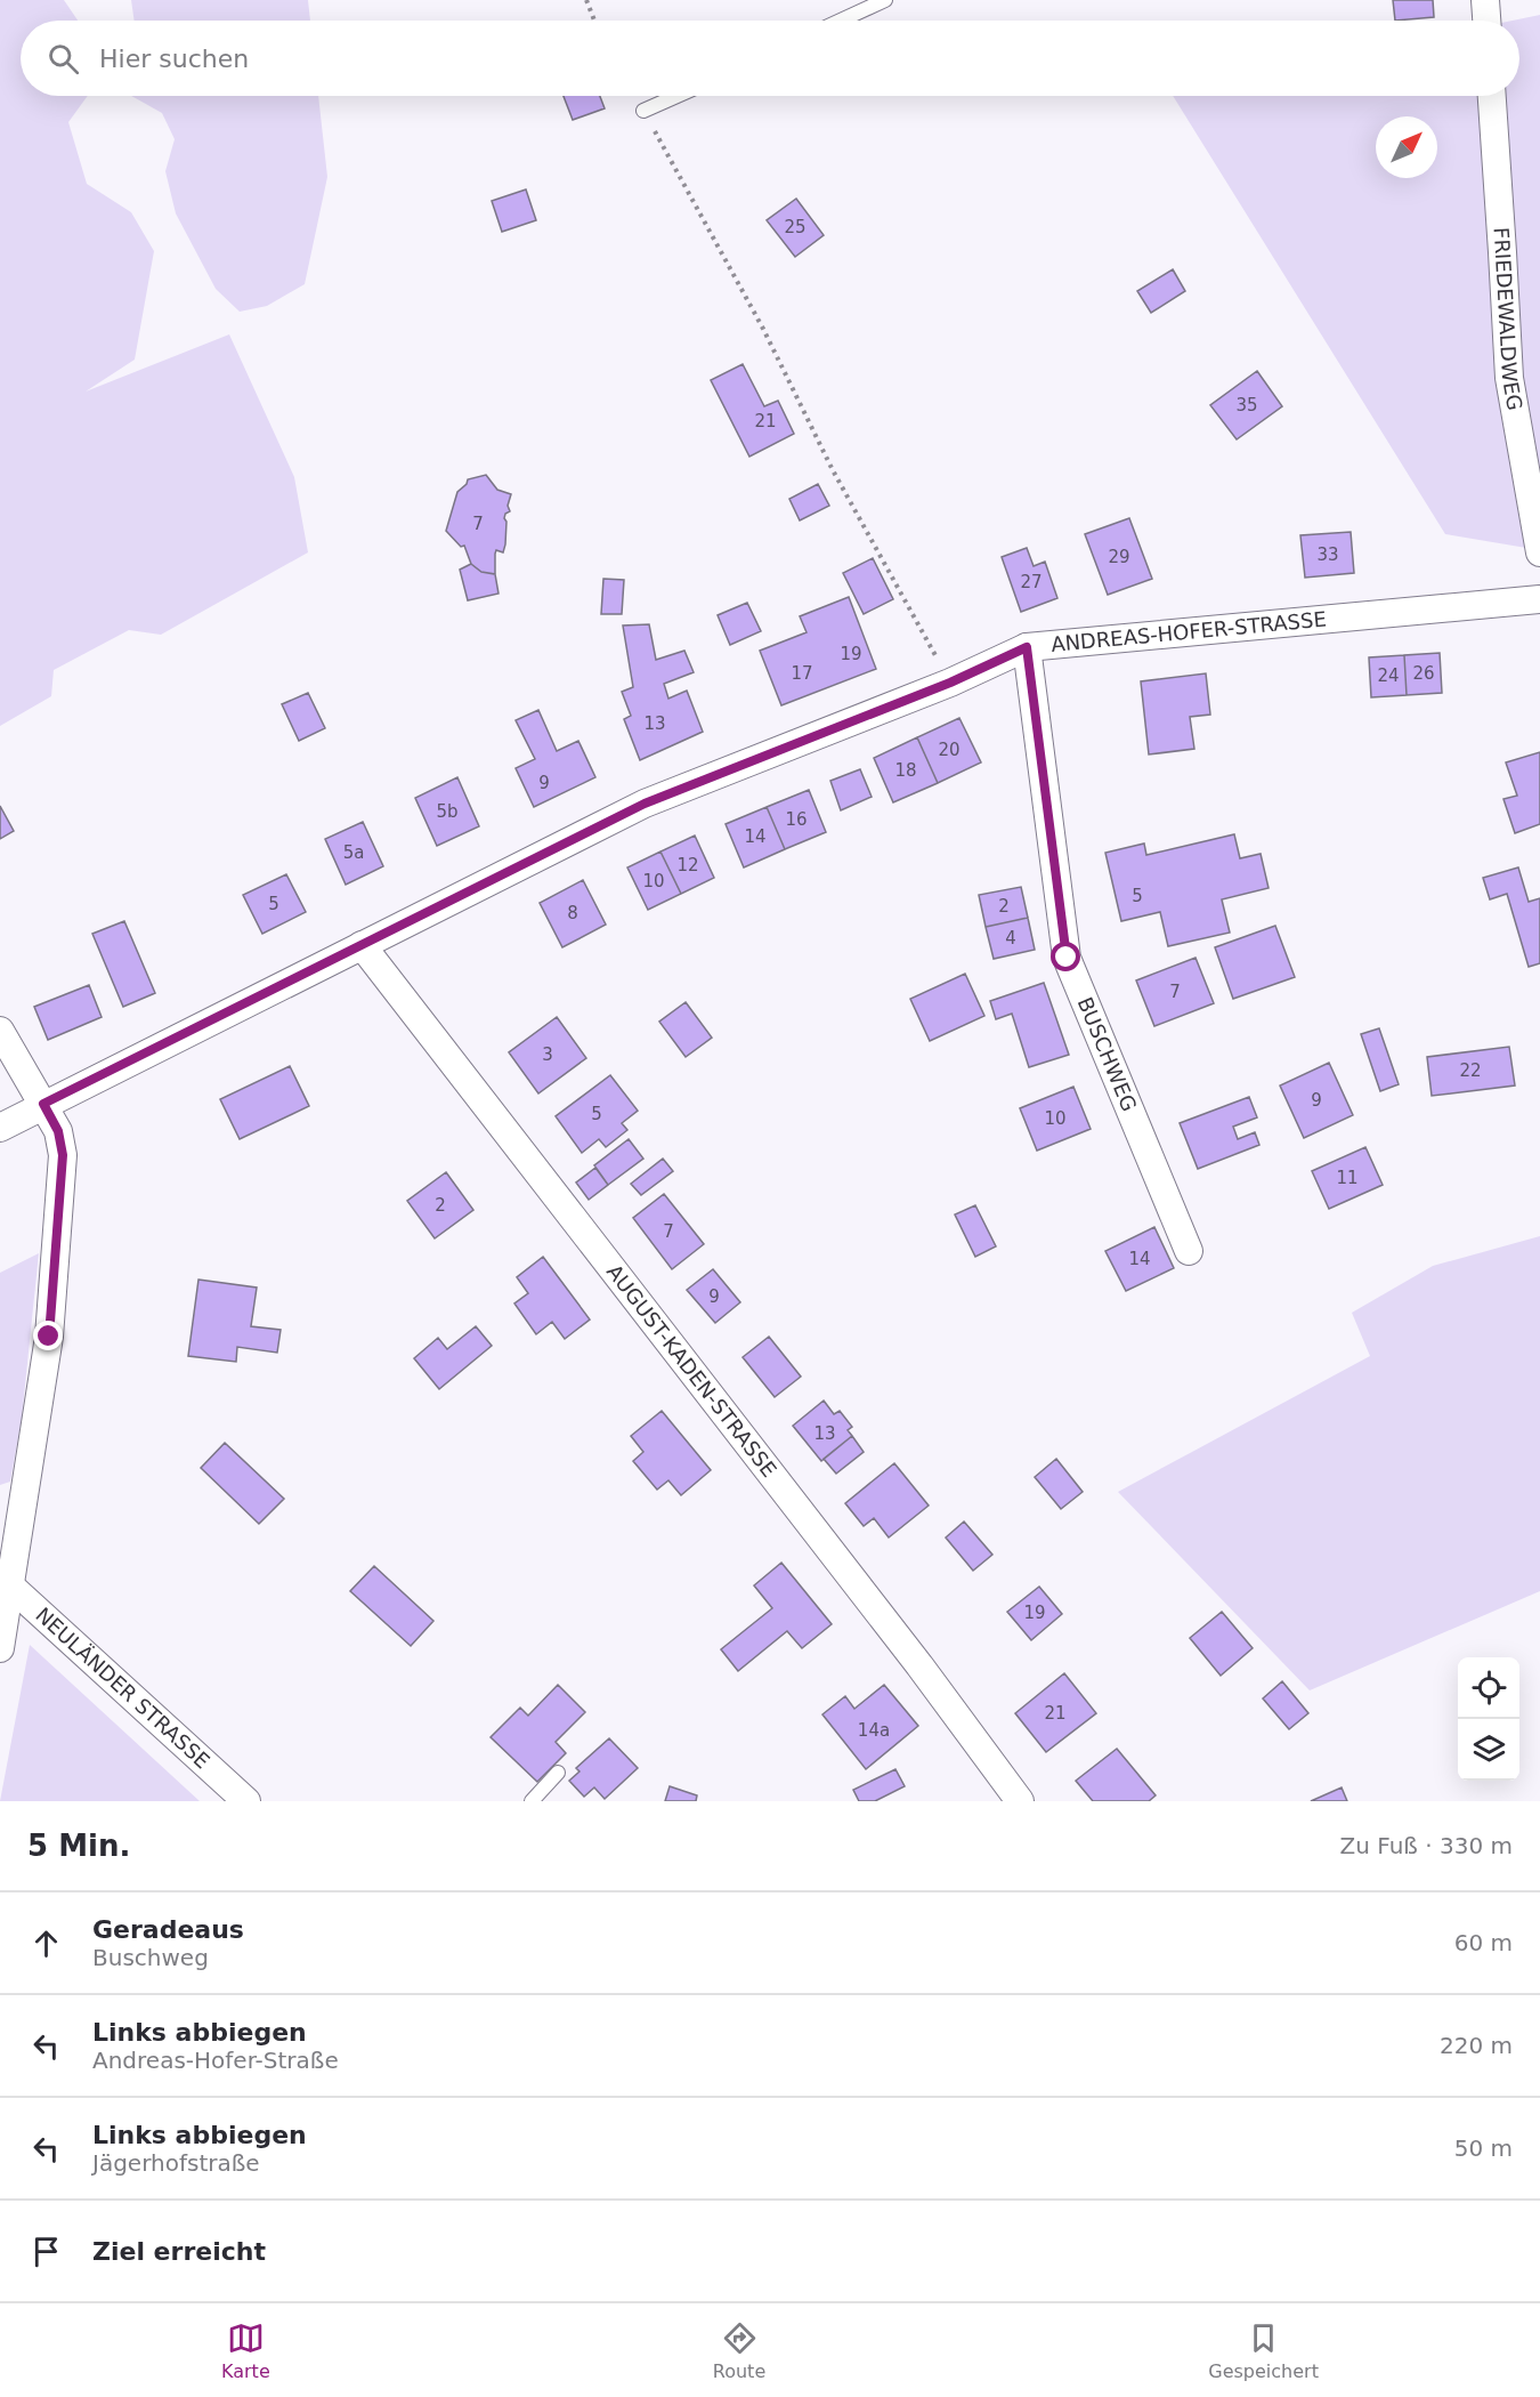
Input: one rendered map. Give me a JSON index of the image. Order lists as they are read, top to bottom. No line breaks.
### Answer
{"streets":{"street":["FRIEDEWALDWEG","ANDREAS-HOFER-STRASSE","BUSCHWEG","AUGUST-KADEN-STRASSE","NEULÄNDER STRASSE"]},"crossings":[["ANDREAS-HOFER-STRASSE","BUSCHWEG"],["ANDREAS-HOFER-STRASSE","AUGUST-KADEN-STRASSE"]],"house_numbers":["25","35","21","7","33","29","27","19","17","26","24","13","20","18","9","5b","16","14","5a","12","10","5","5","2","8","4","7","3","22","9","5","10","11","2","7","14","9","13","19","21","14a"],"north":"top right","page":{"search":"Hier suchen","heading":["5 Min.","Zu Fuß · 330 m"],"list":[["Geradeaus","Buschweg","60 m"],["Links abbiegen","Andreas-Hofer-Straße","220 m"],["Links abbiegen","Jägerhofstraße","50 m"],"Ziel erreicht"],"nav":["Karte","Route","Gespeichert"]}}
